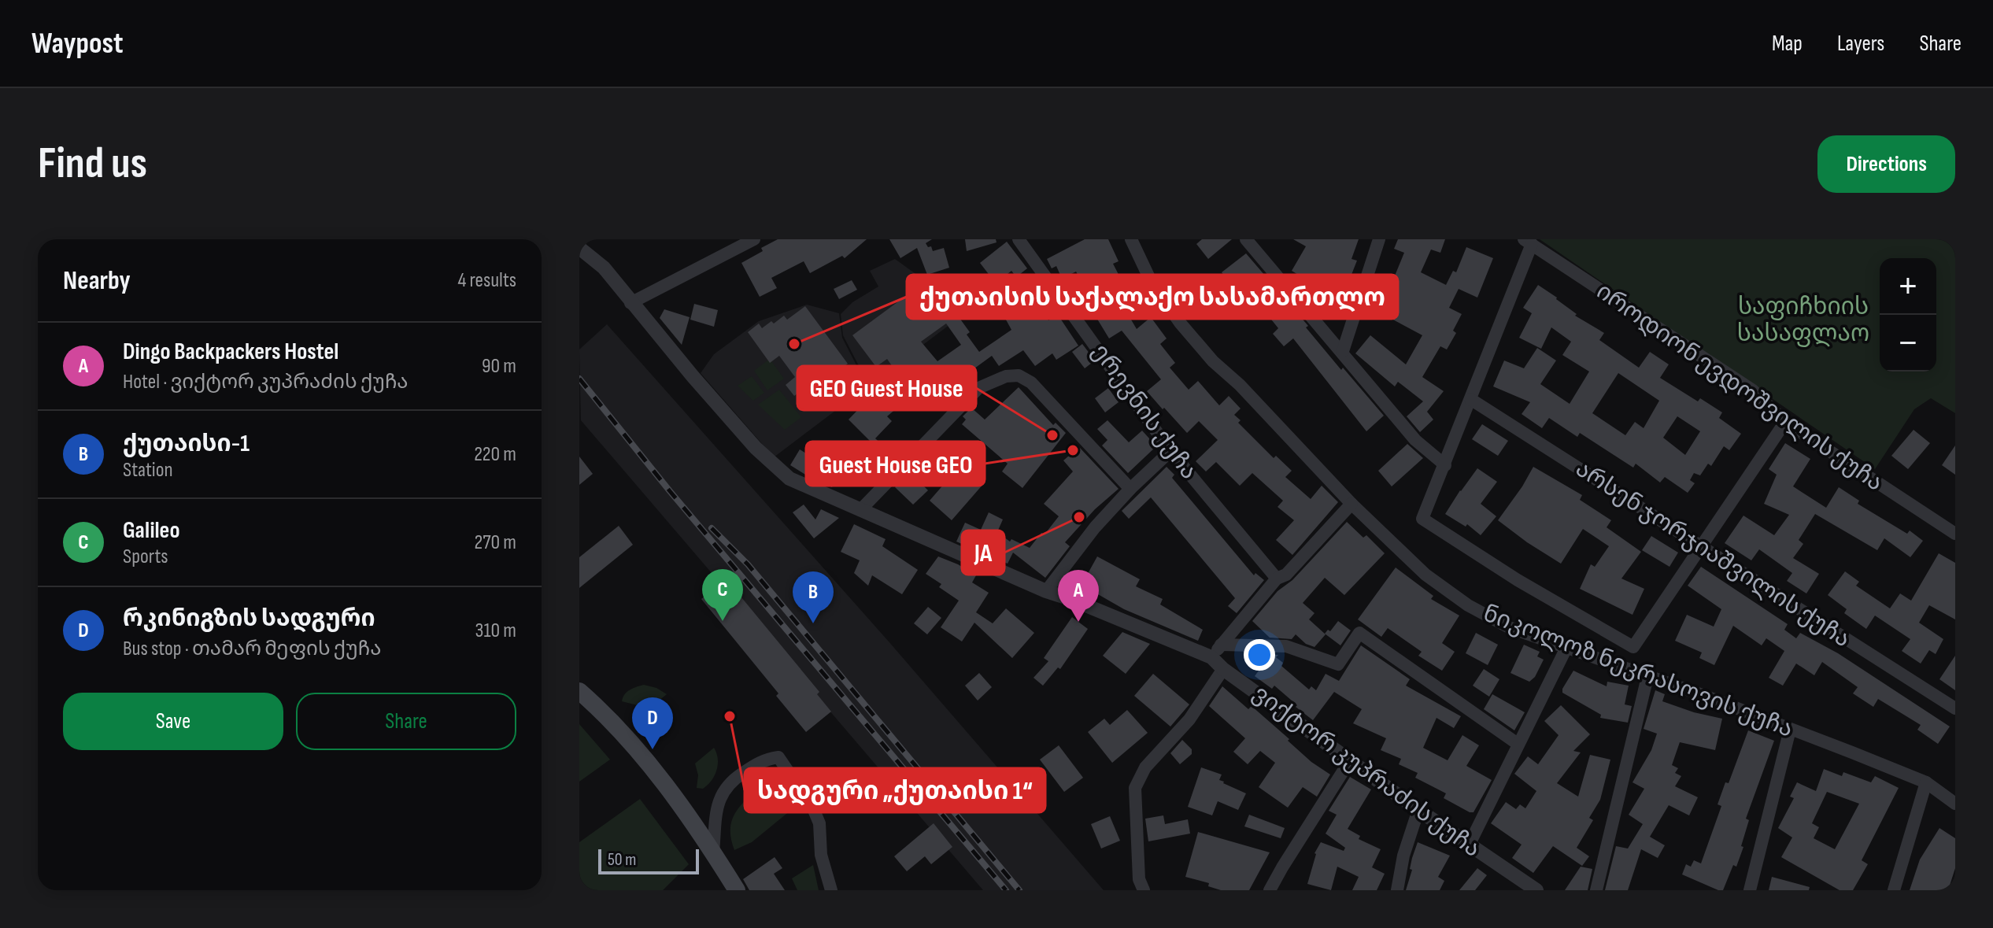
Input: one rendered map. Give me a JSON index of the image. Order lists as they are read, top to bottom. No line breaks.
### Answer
{"streets":{"street":["იროდიონ ევდოშვილის ქუჩა","ერევნის ქუჩა","არსენ ჯორჯიაშვილის ქუჩა","ნიკოლოზ ნეკრასოვის ქუჩა","ვიქტორ კუპრაძის ქუჩა"]},"parks":["საფიჩხიის სასაფლაო"],"places":["ქუთაისის საქალაქო სასამართლო","GEO Guest House","Guest House GEO","JA","სადგური „ქუთაისი 1“"],"scale_bar":"50 m","page":{"header":"Waypost","nav":["Map","Layers","Share"],"buttons":["Directions",["Save","Share"]],"title":"Find us","heading":["Nearby","4 results"],"map_buttons":["+","−"],"list":[{"mark":"A","name":"Dingo Backpackers Hostel","note":"Hotel · ვიქტორ კუპრაძის ქუჩა","value":"90 m"},{"mark":"B","name":"ქუთაისი-1","note":"Station","value":"220 m"},{"mark":"C","name":"Galileo","note":"Sports","value":"270 m"},{"mark":"D","name":"რკინიგზის სადგური","note":"Bus stop · თამარ მეფის ქუჩა","value":"310 m"}],"pins":["C","A","B","D"],"scale":"50 m"}}
